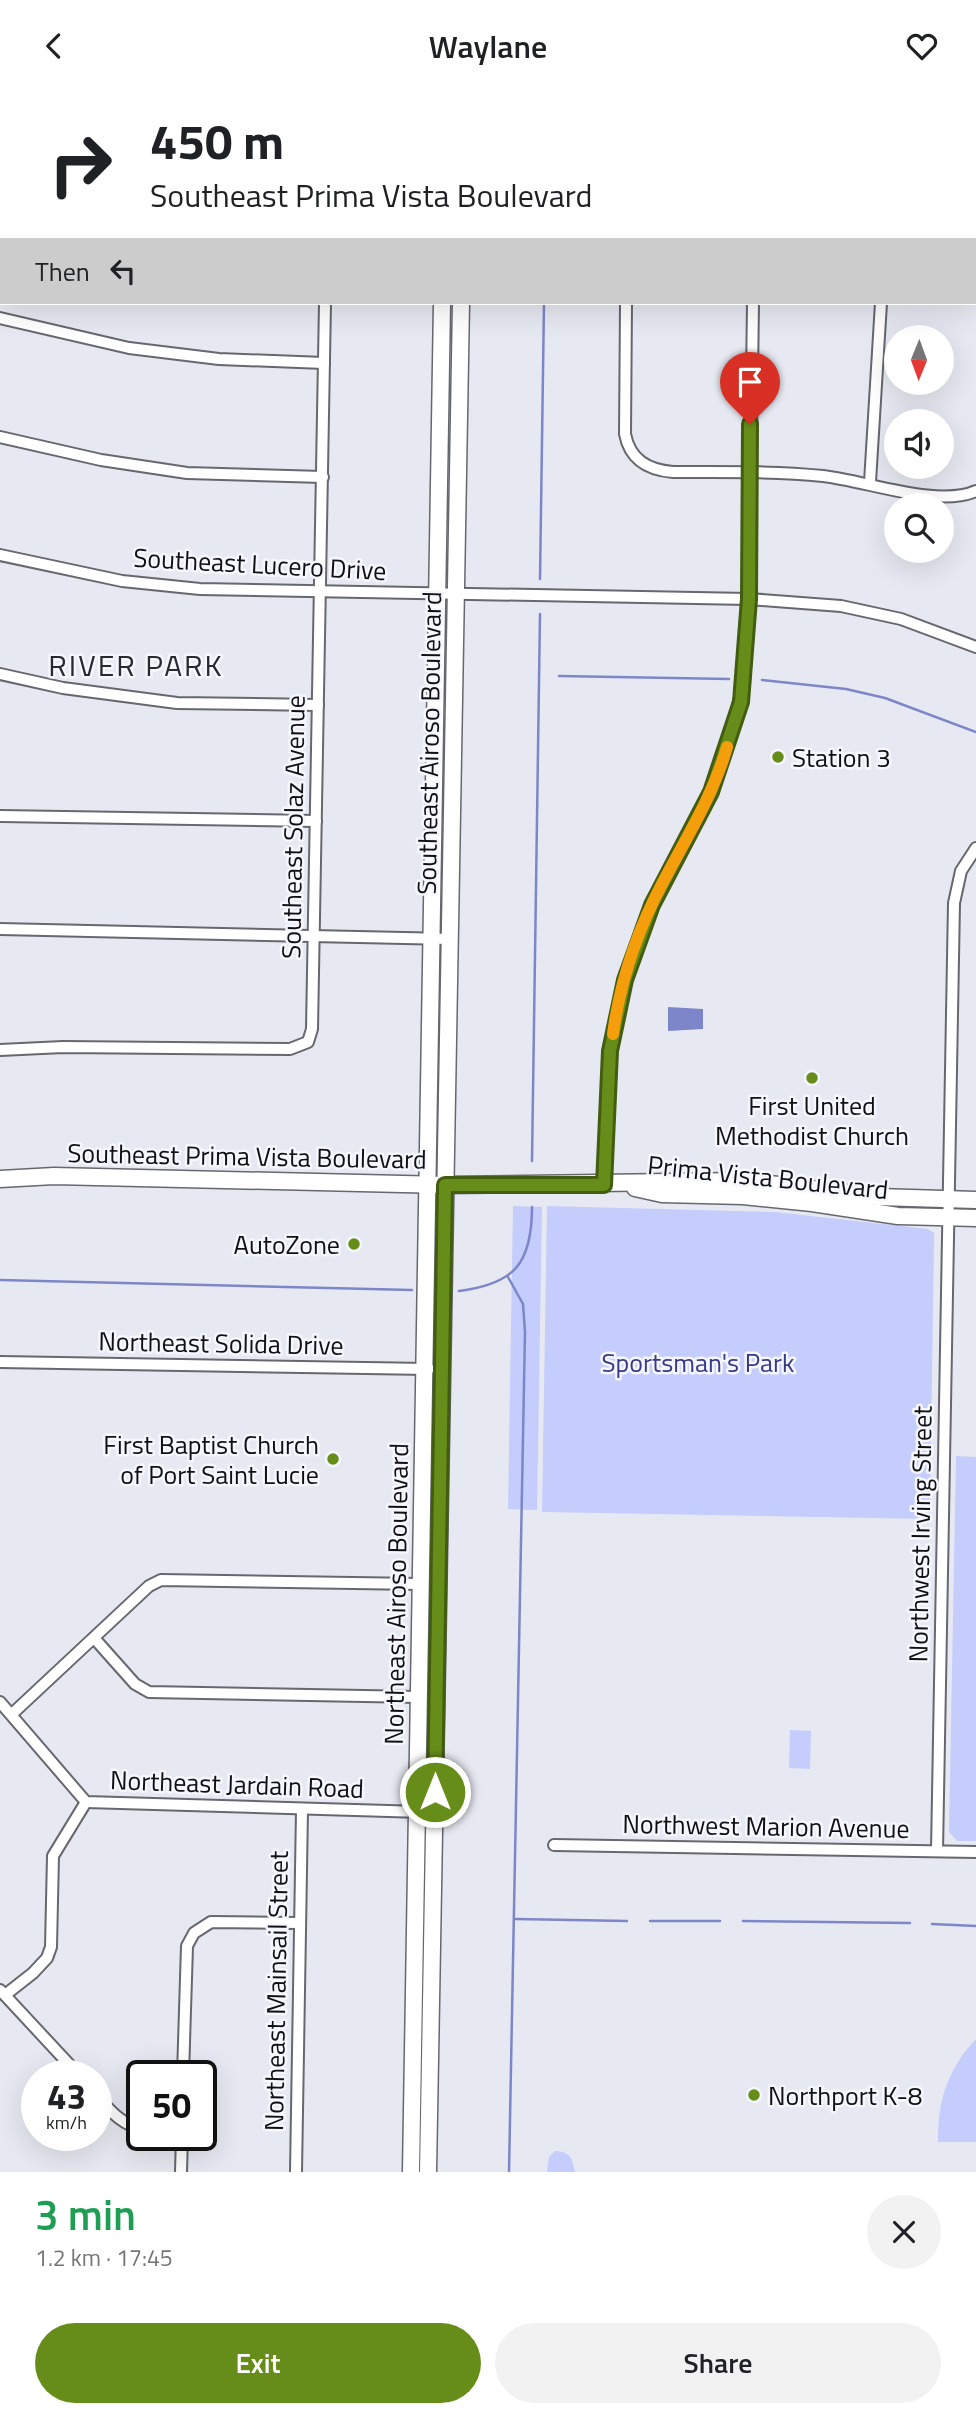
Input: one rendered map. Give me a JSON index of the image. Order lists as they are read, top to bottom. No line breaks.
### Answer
{"streets":{"main road":["Southeast Airoso Boulevard","Southeast Prima Vista Boulevard","Prima Vista Boulevard","Northeast Airoso Boulevard"],"street":["Southeast Lucero Drive","Southeast Solaz Avenue","Northeast Solida Drive","Northwest Irving Street","Northeast Jardain Road","Northwest Marion Avenue","Northeast Mainsail Street"]},"crossings":[["Southeast Lucero Drive","Southeast Airoso Boulevard"],["Southeast Lucero Drive","Southeast Solaz Avenue"],["Southeast Airoso Boulevard","Southeast Prima Vista Boulevard"],["Southeast Airoso Boulevard","Northeast Airoso Boulevard"],["Southeast Prima Vista Boulevard","Prima Vista Boulevard"],["Southeast Prima Vista Boulevard","Northeast Airoso Boulevard"],["Prima Vista Boulevard","Northwest Irving Street"],["Northeast Solida Drive","Northeast Airoso Boulevard"],["Northwest Irving Street","Northwest Marion Avenue"],["Northeast Airoso Boulevard","Northeast Jardain Road"],["Northeast Jardain Road","Northeast Mainsail Street"]],"districts":["RIVER PARK"],"parks":["Sportsman's Park"],"places":["Station 3","First United Methodist Church","AutoZone","First Baptist Church of Port Saint Lucie","Northport K-8"],"north":"bottom","page":{"header":"Waylane","turn":["450 m","Southeast Prima Vista Boulevard"],"then":"Then","speed":"43 km/h","limit":"50","heading":["3 min","1.2 km · 17:45"],"buttons":["Exit","Share"]}}
